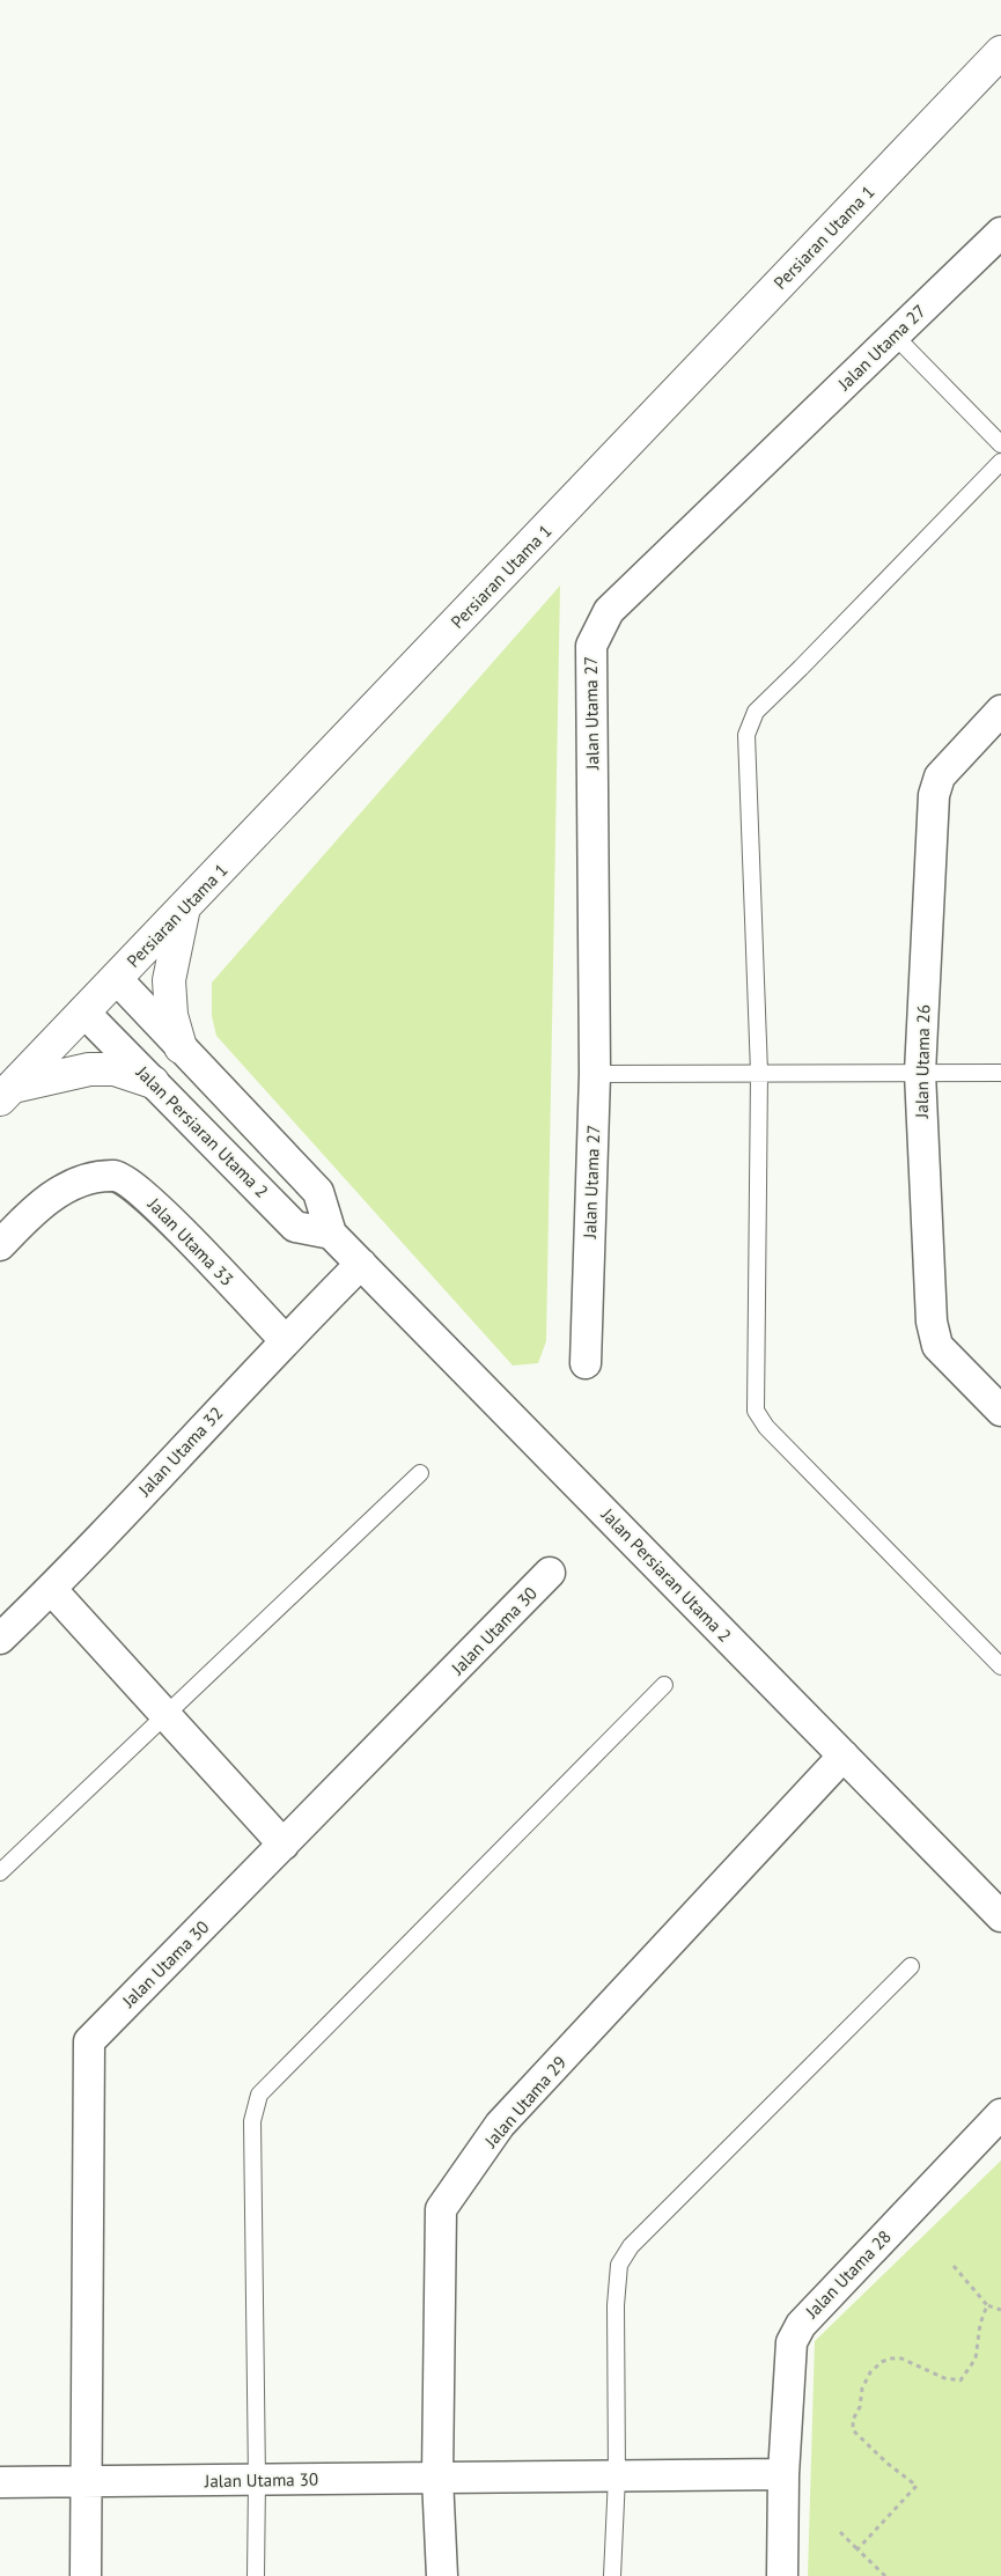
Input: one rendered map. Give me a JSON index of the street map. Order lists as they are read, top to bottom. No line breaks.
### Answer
{"streets":{"street":["Persiaran Utama 1","Jalan Utama 27","Jalan Utama 26","Jalan Persiaran Utama 2","Jalan Utama 33","Jalan Utama 32","Jalan Utama 30","Jalan Utama 29","Jalan Utama 28"]},"crossings":[["Persiaran Utama 1","Jalan Persiaran Utama 2"],["Jalan Persiaran Utama 2","Jalan Utama 32"],["Jalan Persiaran Utama 2","Jalan Utama 29"],["Jalan Utama 33","Jalan Utama 32"],["Jalan Utama 30","Jalan Utama 29"]]}
